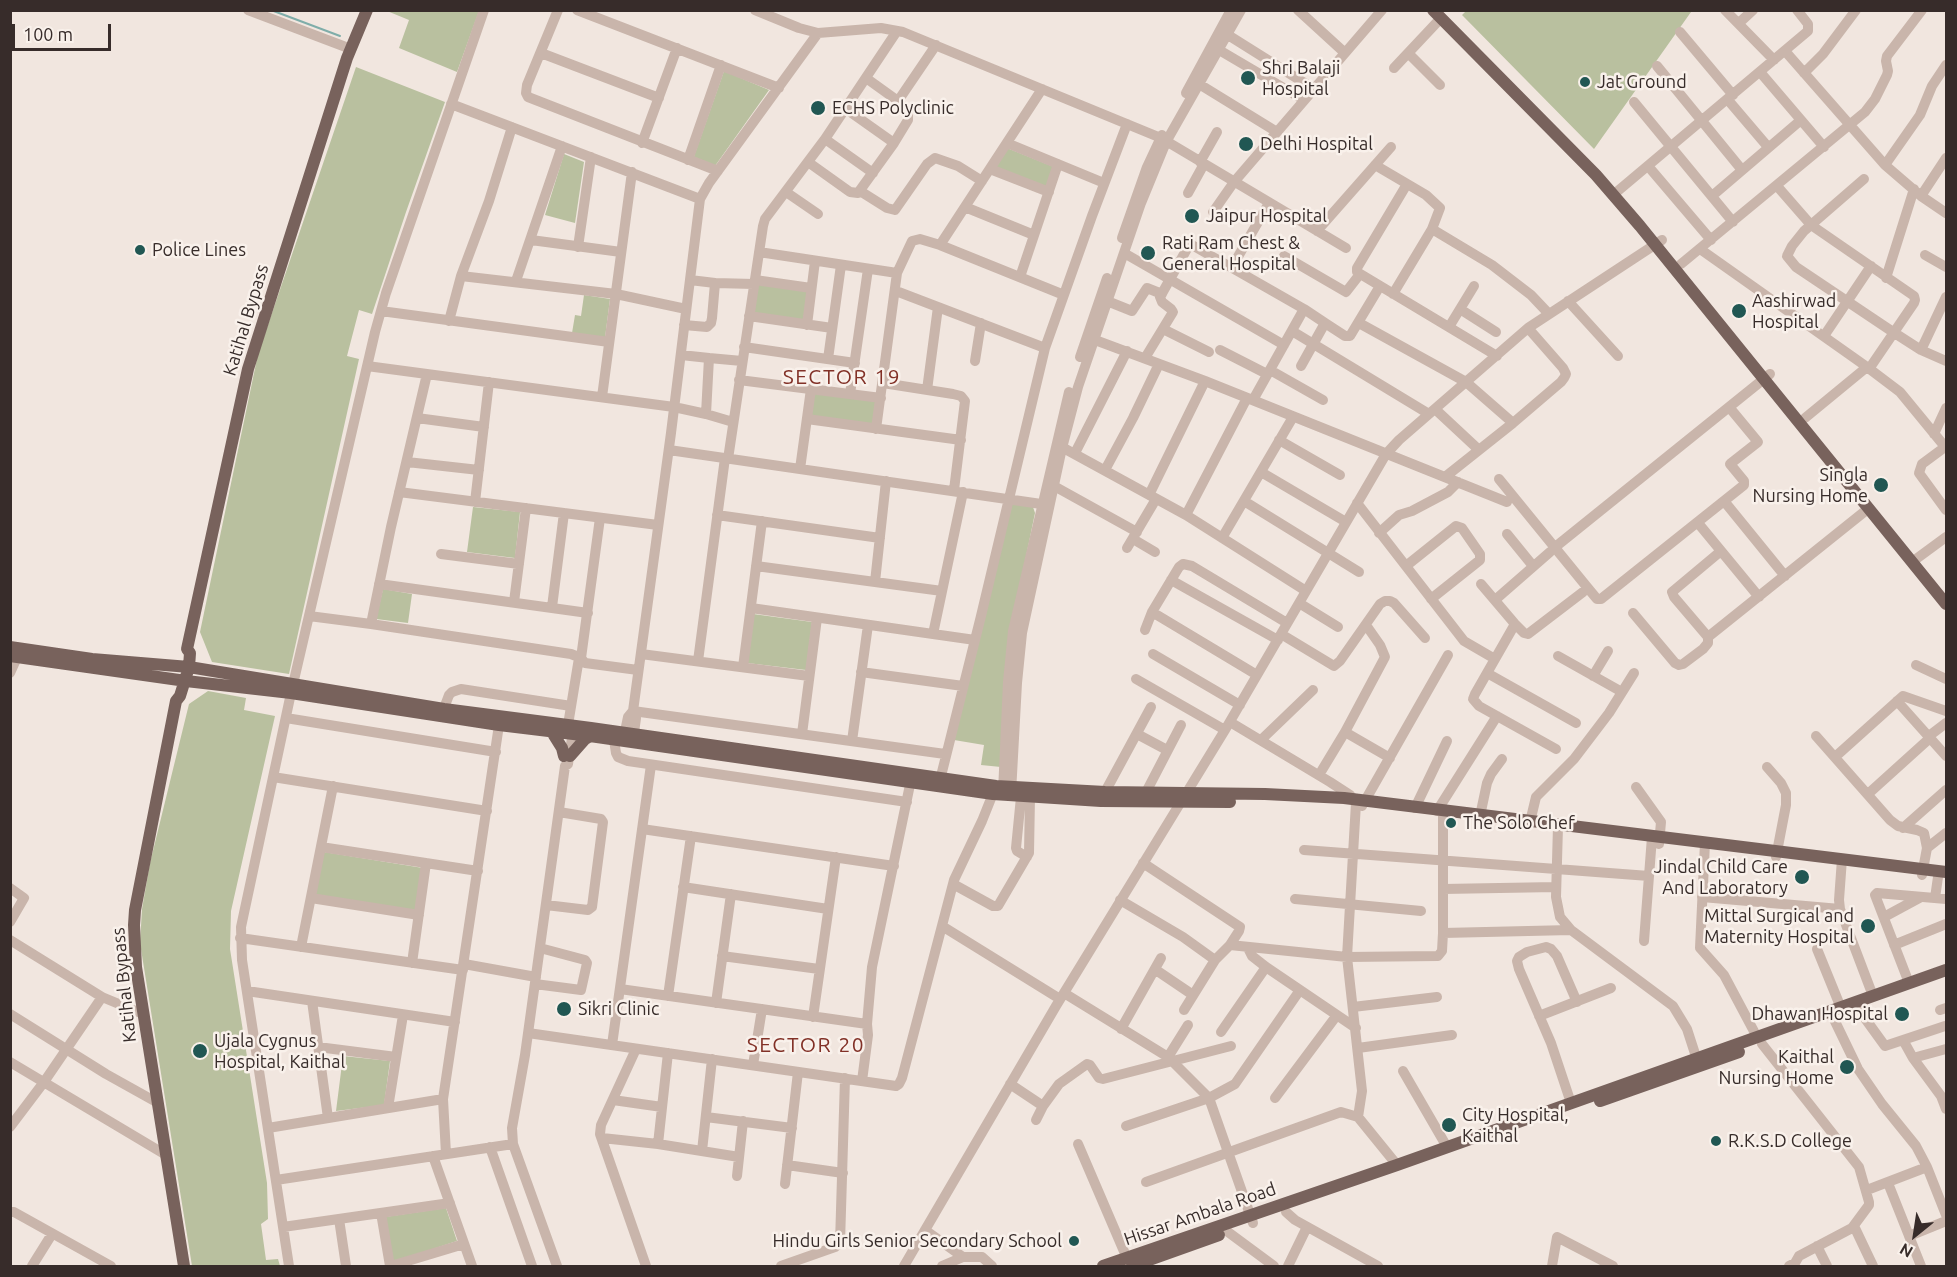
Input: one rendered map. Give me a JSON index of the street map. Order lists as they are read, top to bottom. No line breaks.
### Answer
{"streets":{"main road":["Katihal Bypass","Hissar Ambala Road"]},"districts":["SECTOR 19","SECTOR 20"],"places":["Shri Balaji Hospital","Jat Ground","ECHS Polyclinic","Delhi Hospital","Jaipur Hospital","Police Lines","Rati Ram Chest & General Hospital","Aashirwad Hospital","Singla Nursing Home","The Solo Chef","Jindal Child Care And Laboratory","Mittal Surgical and Maternity Hospital","Sikri Clinic","Dhawan Hospital","Ujala Cygnus Hospital, Kaithal","Kaithal Nursing Home","City Hospital, Kaithal","R.K.S.D College","Hindu Girls Senior Secondary School"],"scale_bar":"100 m","north":"bottom left"}
